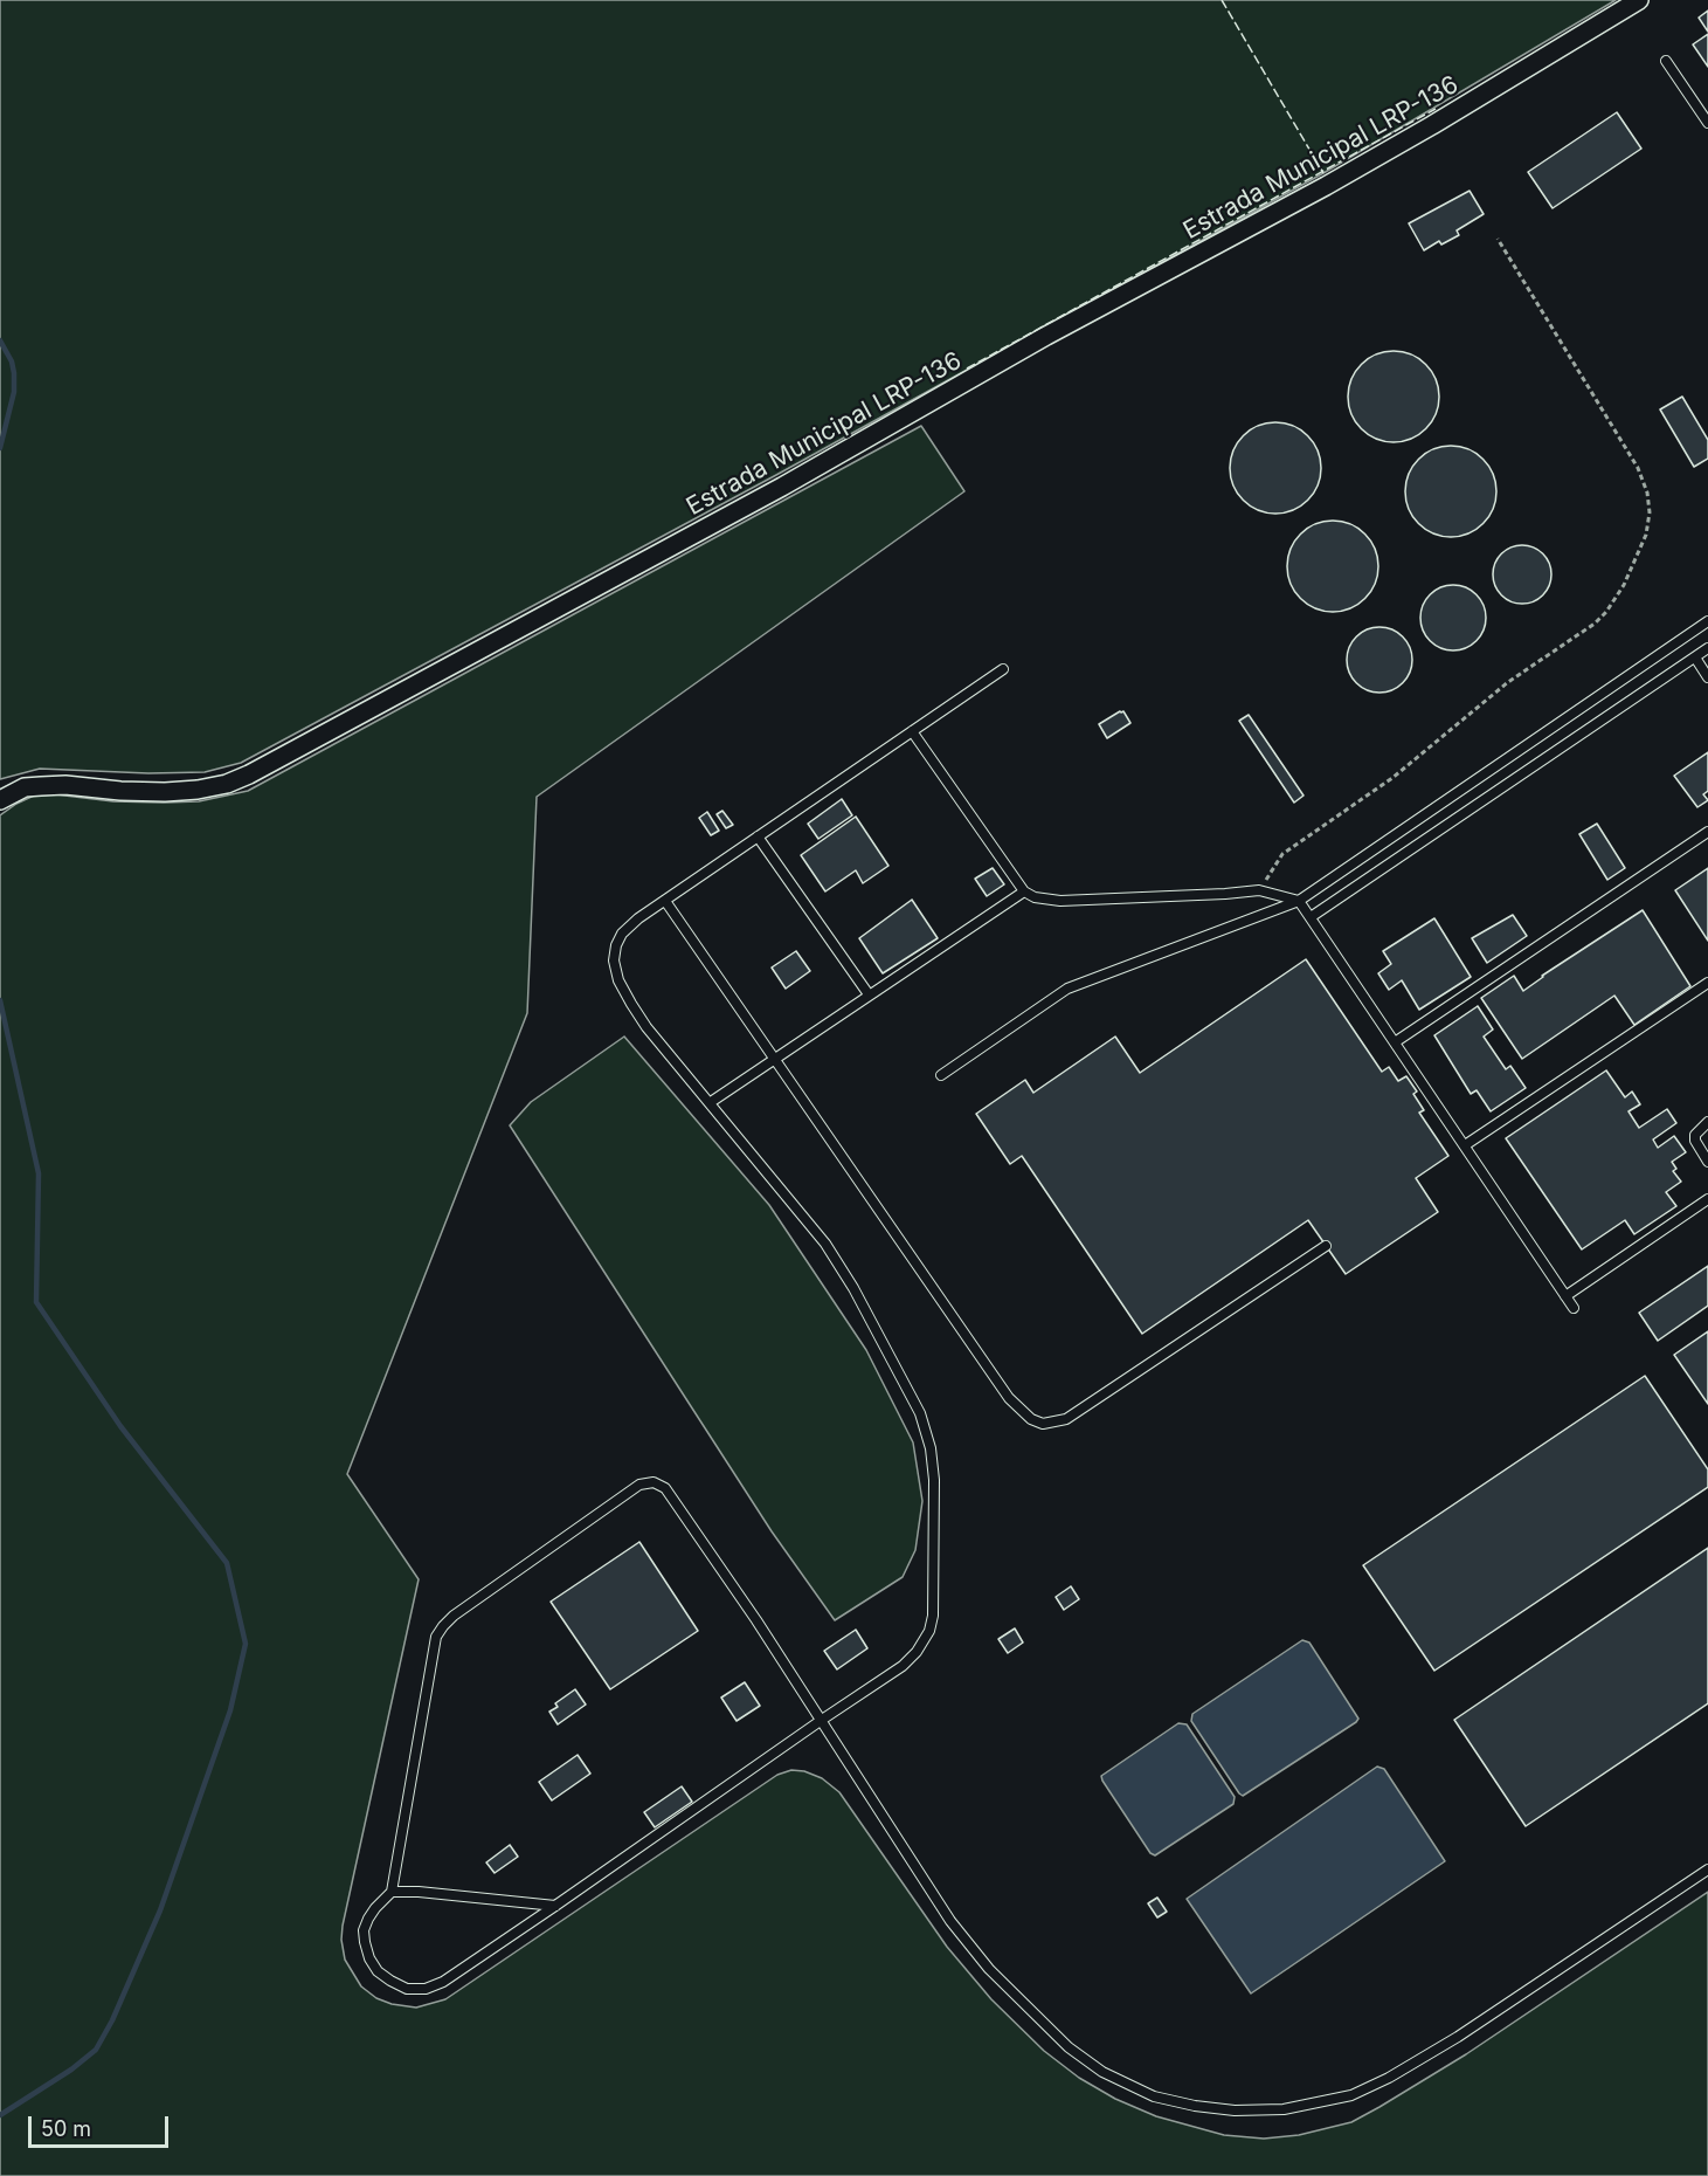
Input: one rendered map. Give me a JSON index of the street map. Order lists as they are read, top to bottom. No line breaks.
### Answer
{"streets":{"street":["Estrada Municipal LRP-136"]},"scale_bar":"50 m"}
